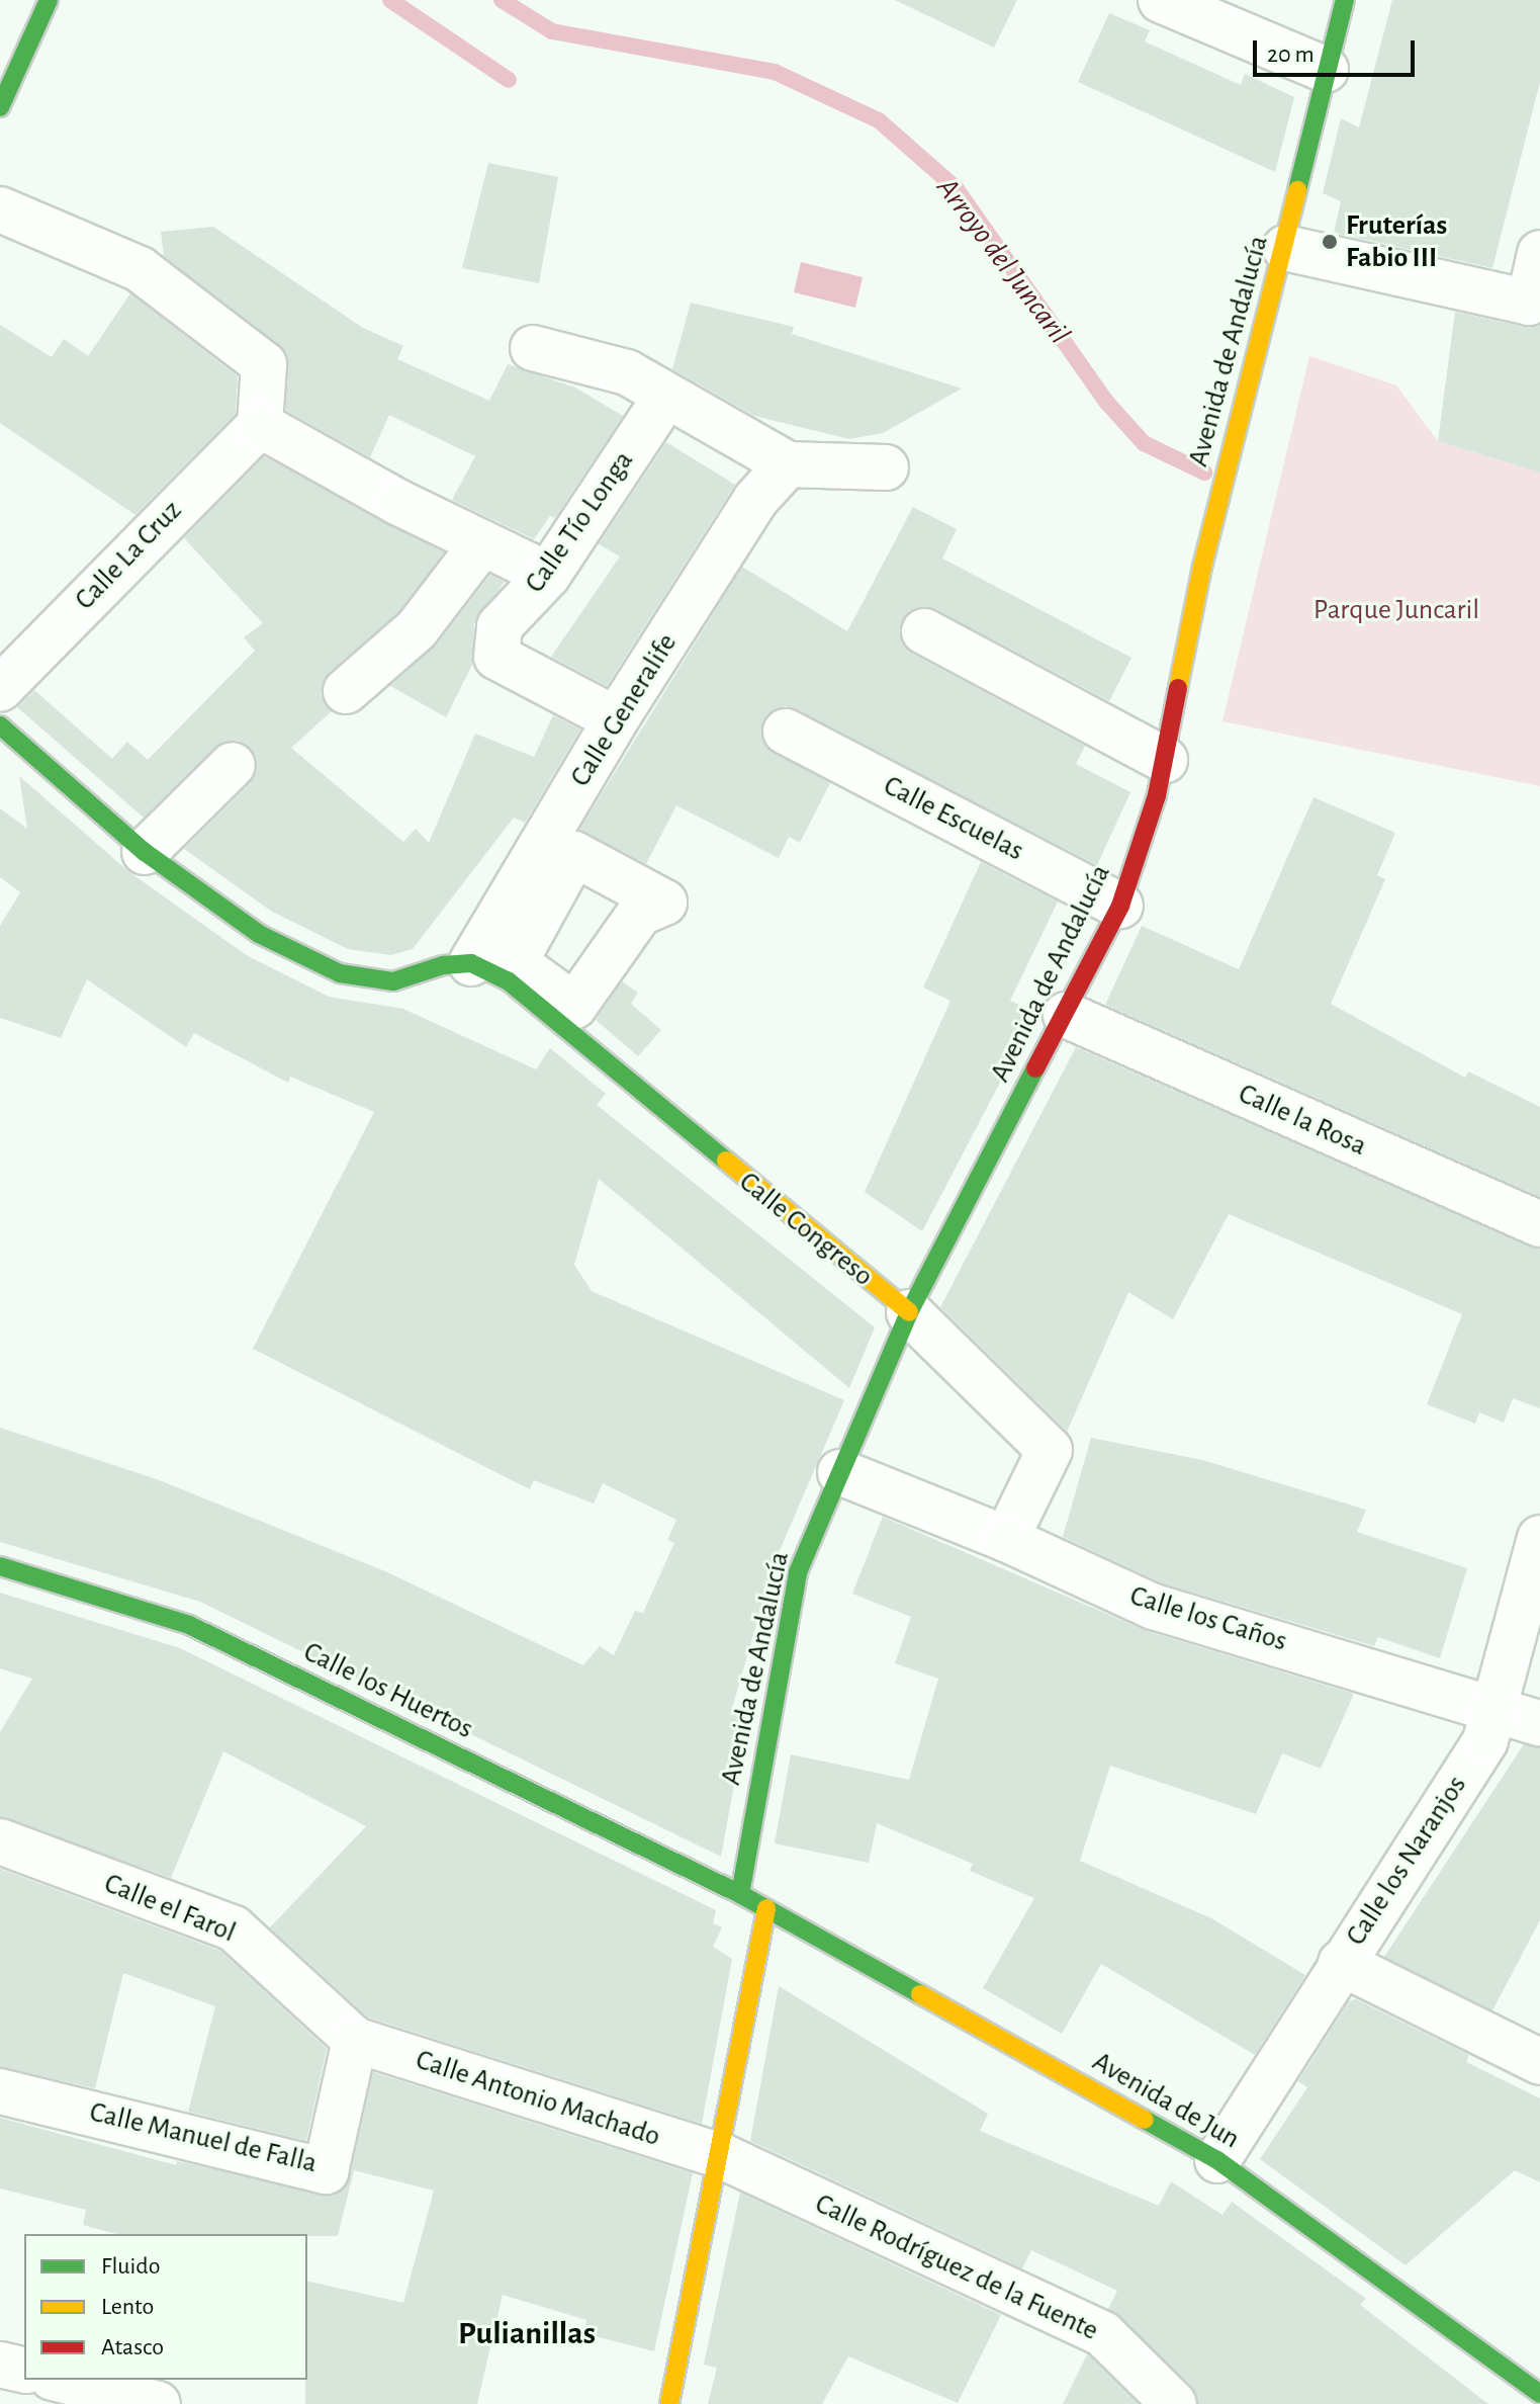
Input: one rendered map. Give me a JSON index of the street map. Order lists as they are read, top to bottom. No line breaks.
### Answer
{"streets":{"street":["Avenida de Andalucía","Calle Tío Longa","Calle La Cruz","Calle Generalife","Calle Escuelas","Calle la Rosa","Calle Congreso","Calle los Caños","Calle los Huertos","Calle los Naranjos","Calle el Farol","Calle Antonio Machado","Avenida de Jun","Calle Manuel de Falla","Calle Rodríguez de la Fuente"]},"crossings":[["Avenida de Andalucía","Calle Escuelas"],["Avenida de Andalucía","Calle la Rosa"],["Avenida de Andalucía","Calle Congreso"],["Avenida de Andalucía","Calle los Caños"],["Avenida de Andalucía","Calle los Huertos"],["Avenida de Andalucía","Avenida de Jun"],["Calle Tío Longa","Calle Generalife"],["Calle Generalife","Calle Congreso"],["Calle Congreso","Calle los Caños"],["Calle los Caños","Calle los Naranjos"],["Calle los Huertos","Avenida de Jun"],["Calle los Naranjos","Avenida de Jun"],["Calle el Farol","Calle Antonio Machado"],["Calle el Farol","Calle Manuel de Falla"],["Calle Antonio Machado","Calle Manuel de Falla"],["Calle Antonio Machado","Calle Rodríguez de la Fuente"]],"districts":["Pulianillas"],"water":["Arroyo del Juncaril"],"parks":["Parque Juncaril"],"places":["Fruterías Fabio III"],"legend":["Fluido","Lento","Atasco"],"scale_bar":"20 m"}
